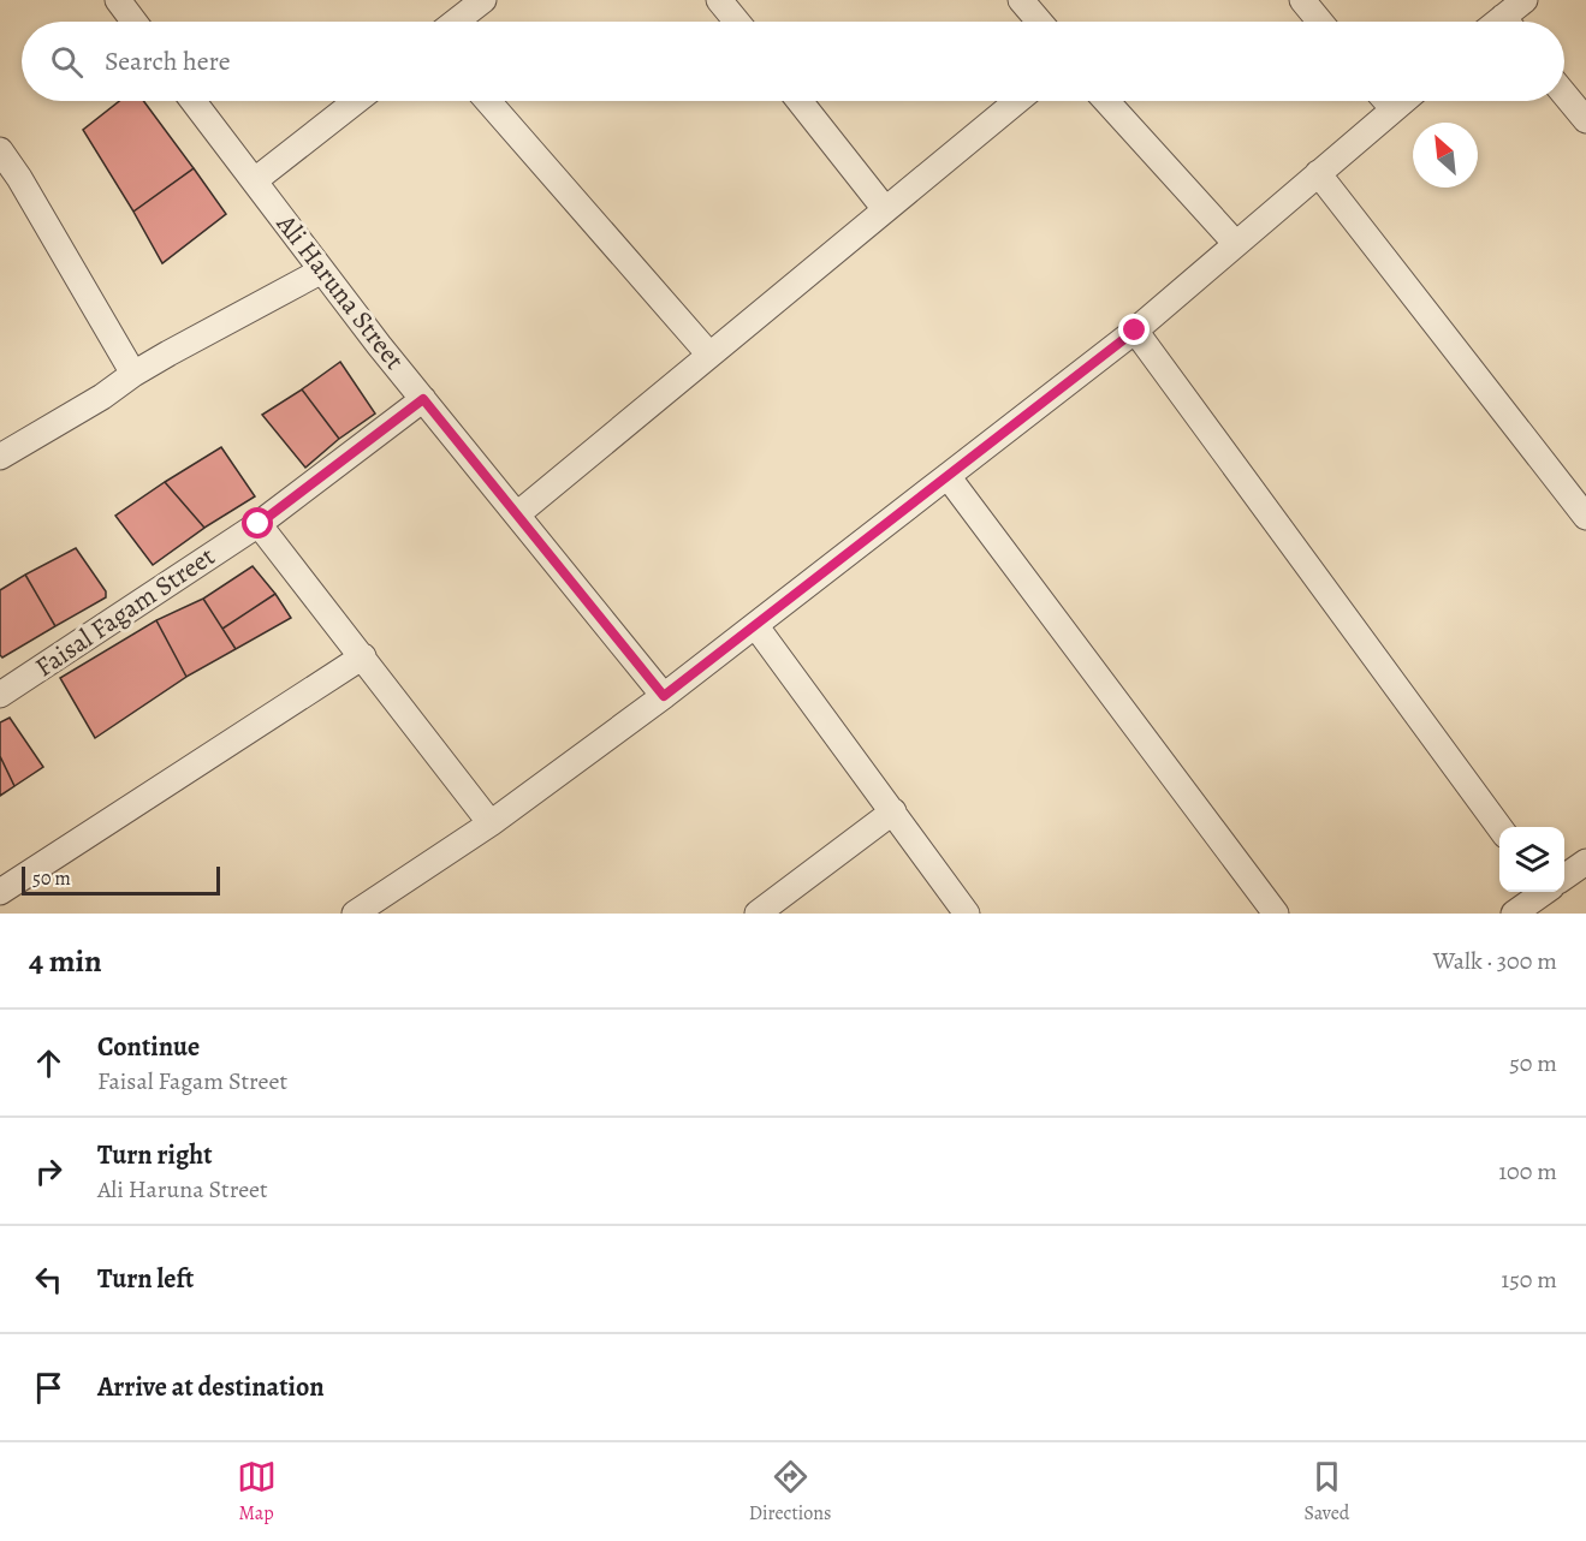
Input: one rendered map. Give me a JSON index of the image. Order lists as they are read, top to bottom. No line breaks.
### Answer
{"streets":{"street":["Ali Haruna Street","Faisal Fagam Street"]},"crossings":[["Ali Haruna Street","Faisal Fagam Street"]],"scale_bar":"50 m","north":"top left","page":{"search":"Search here","scale":"50 m","heading":["4 min","Walk · 300 m"],"list":[["Continue","Faisal Fagam Street","50 m"],["Turn right","Ali Haruna Street","100 m"],["Turn left","150 m"],"Arrive at destination"],"nav":["Map","Directions","Saved"]}}
